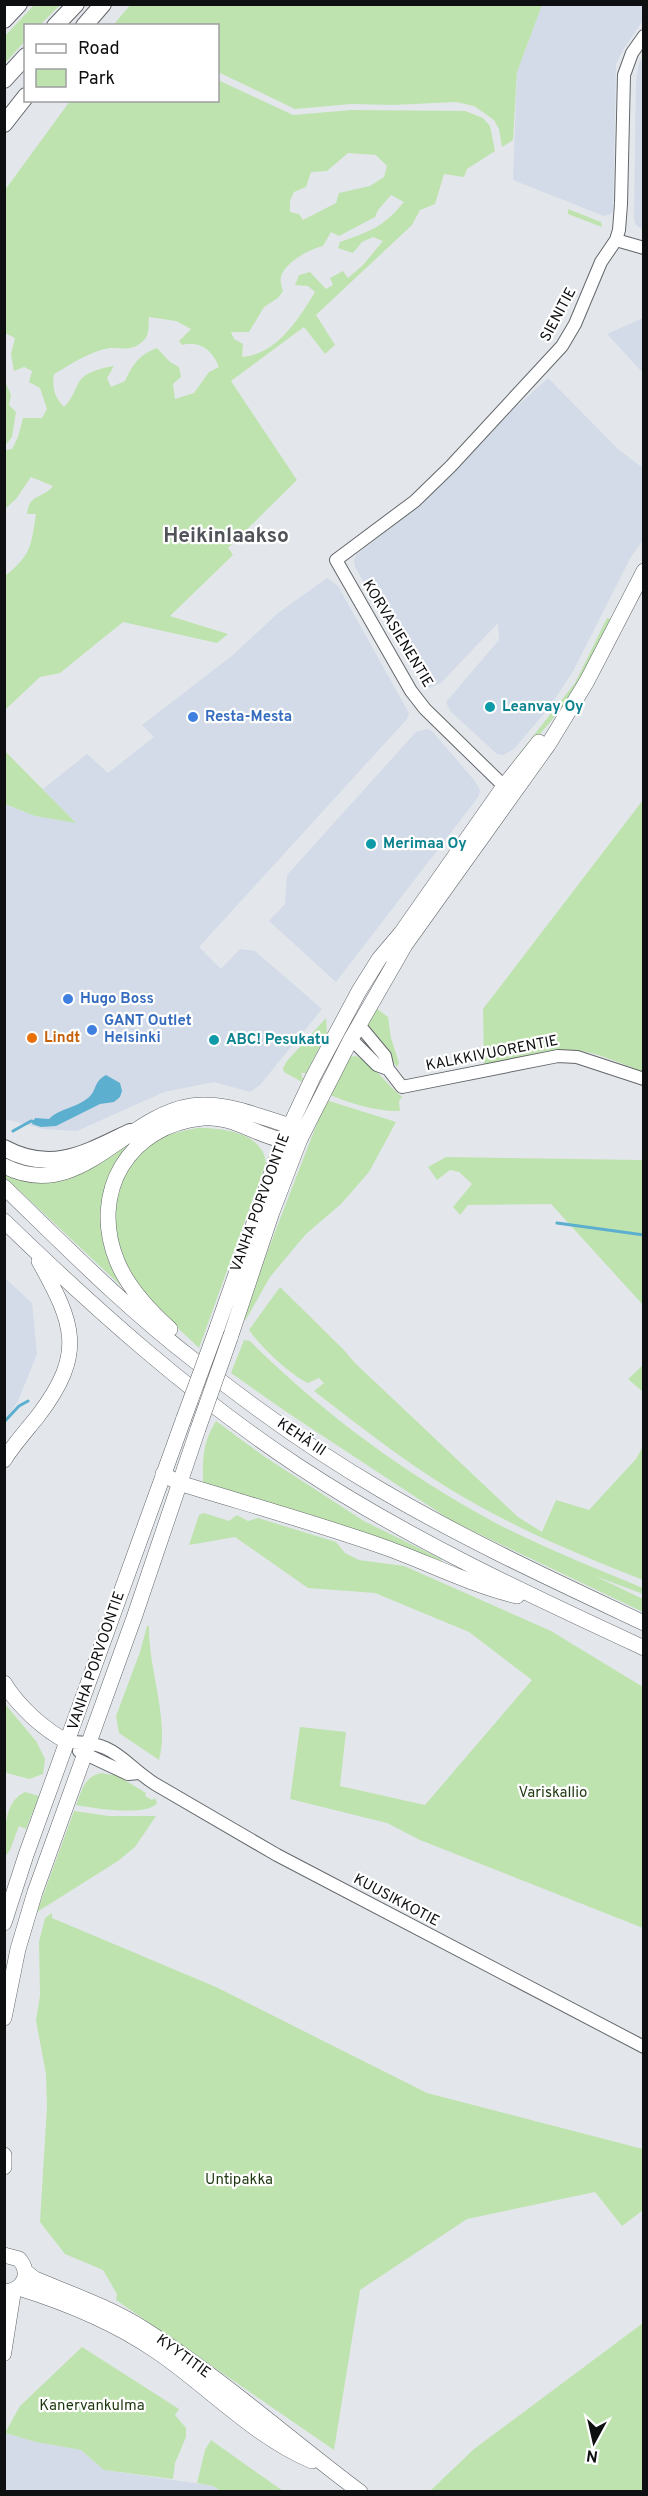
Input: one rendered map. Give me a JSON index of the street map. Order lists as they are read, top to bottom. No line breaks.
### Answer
{"streets":{"main road":["VANHA PORVOONTIE","KEHÄ III","KYYTITIE"],"street":["SIENITIE","KORVASIENENTIE","KALKKIVUORENTIE","KUUSIKKOTIE"]},"crossings":[["SIENITIE","KORVASIENENTIE"],["KORVASIENENTIE","VANHA PORVOONTIE"],["KALKKIVUORENTIE","VANHA PORVOONTIE"],["VANHA PORVOONTIE","KUUSIKKOTIE"]],"districts":["Heikinlaakso"],"parks":["Variskallio","Untipakka","Kanervankulma"],"places":["Leanvay Oy","Resta-Mesta","Merimaa Oy","Hugo Boss","GANT Outlet Helsinki","Lindt","ABC! Pesukatu"],"legend":["Road","Park"],"north":"bottom"}
